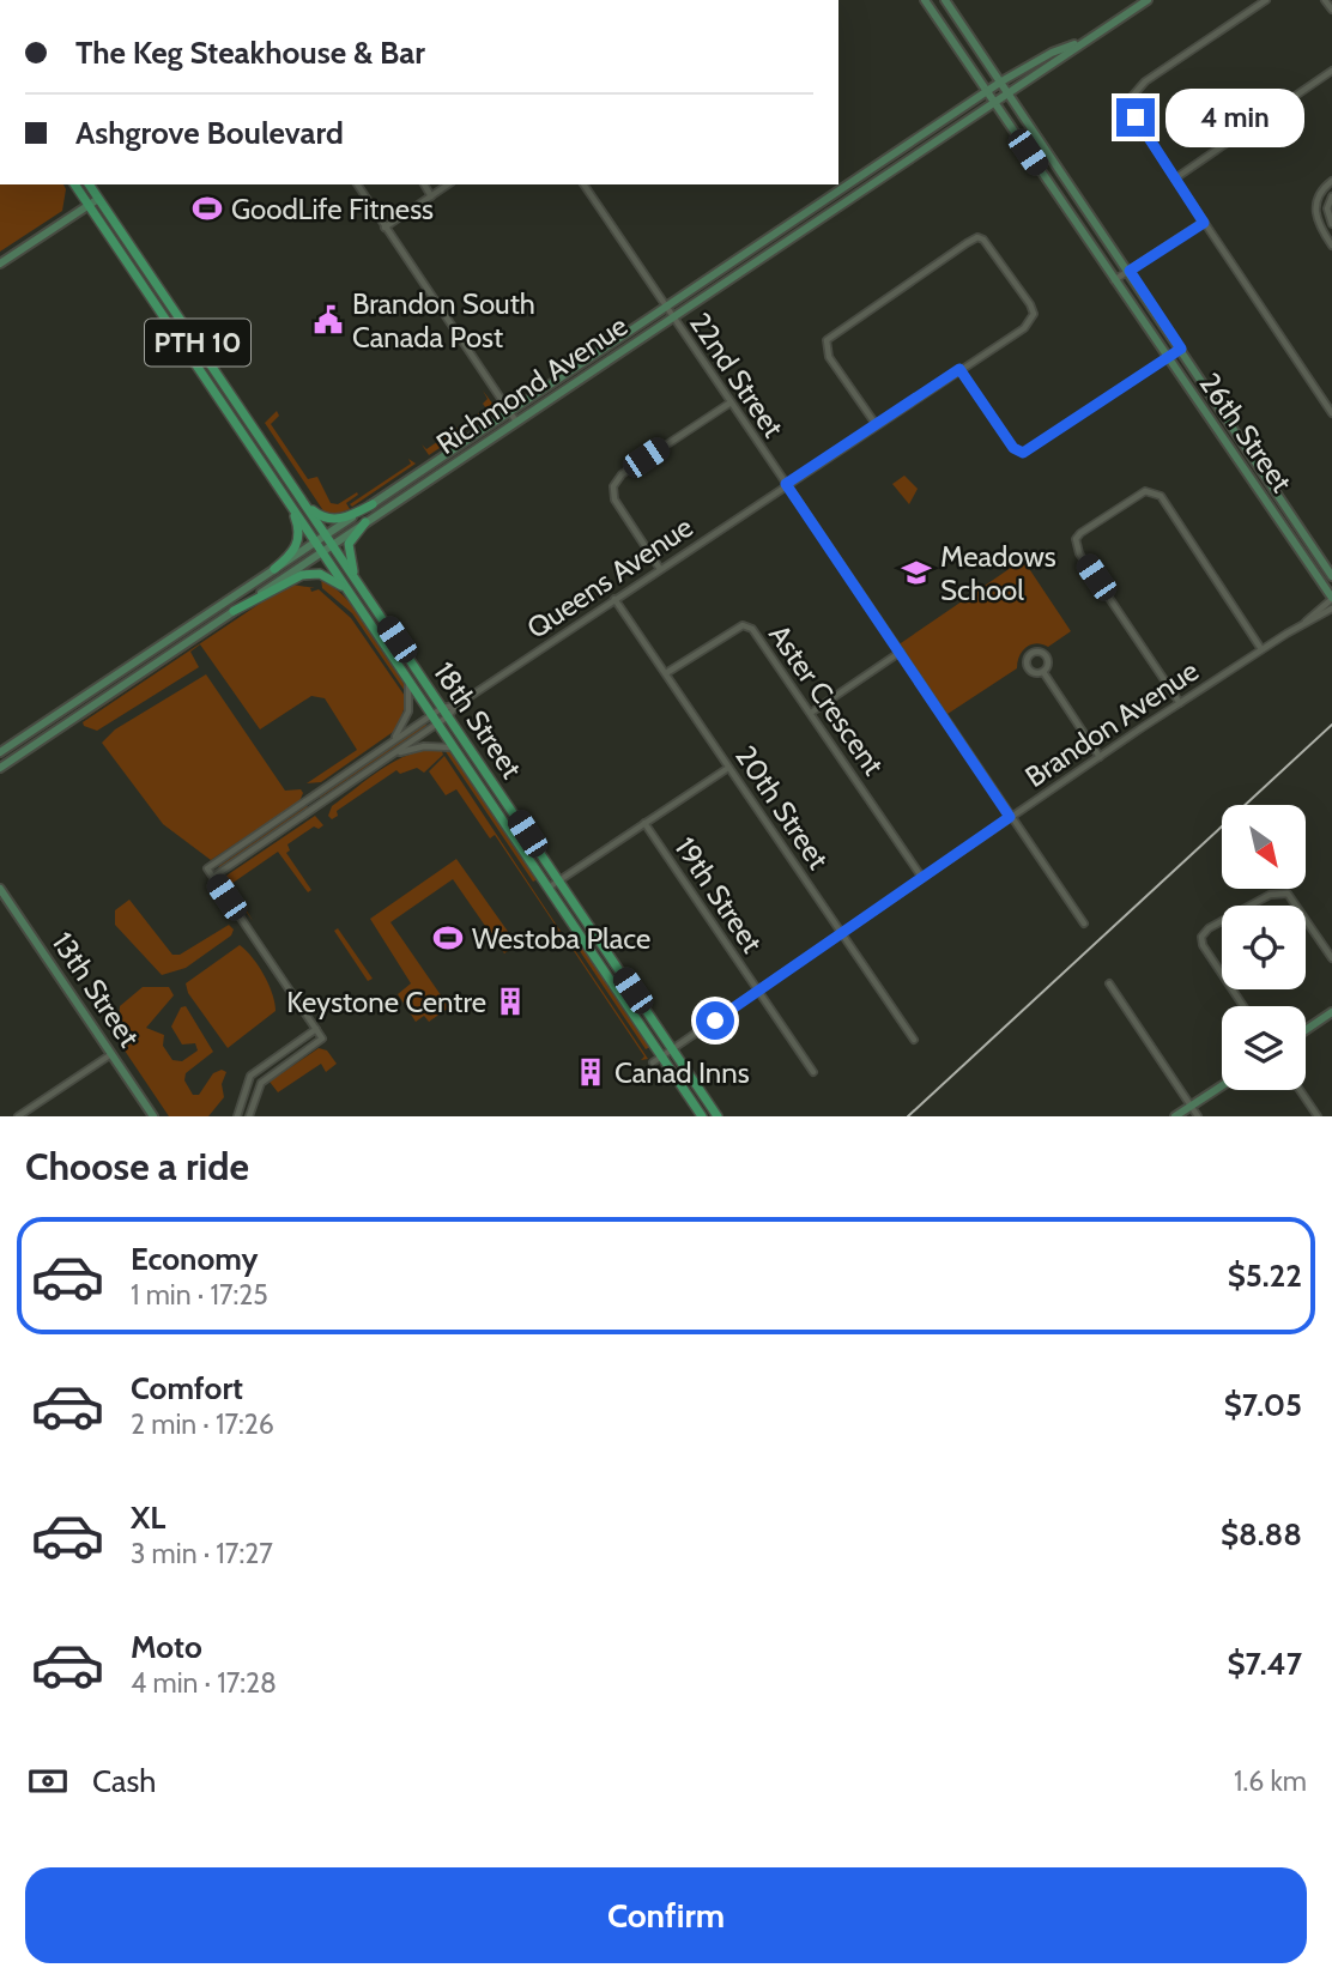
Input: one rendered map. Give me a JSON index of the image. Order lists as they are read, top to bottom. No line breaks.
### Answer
{"streets":{"main road":["PTH 10","Richmond Avenue","26th Street","18th Street","13th Street"],"street":["22nd Street","Queens Avenue","Aster Crescent","Brandon Avenue","20th Street","19th Street"]},"crossings":[["22nd Street","Richmond Avenue"],["22nd Street","Queens Avenue"],["22nd Street","Brandon Avenue"],["Richmond Avenue","26th Street"],["Richmond Avenue","18th Street"],["26th Street","Brandon Avenue"],["Queens Avenue","18th Street"],["Queens Avenue","20th Street"],["Aster Crescent","Brandon Avenue"],["Aster Crescent","20th Street"],["18th Street","Brandon Avenue"],["Brandon Avenue","20th Street"],["Brandon Avenue","19th Street"]],"places":{"sports":["GoodLife Fitness","Westoba Place"],"public building":["Brandon South Canada Post"],"school or university":["Meadows School"],"building":["Keystone Centre","Canad Inns"]},"north":"bottom right","page":{"banner":["The Keg Steakhouse & Bar","Ashgrove Boulevard"],"bubble":"4 min","heading":"Choose a ride","list":[{"name":"Economy","note":"1 min · 17:25","value":"$5.22"},{"name":"Comfort","note":"2 min · 17:26","value":"$7.05"},{"name":"XL","note":"3 min · 17:27","value":"$8.88"},{"name":"Moto","note":"4 min · 17:28","value":"$7.47"}],"pay":["Cash","1.6 km"],"buttons":"Confirm"}}
